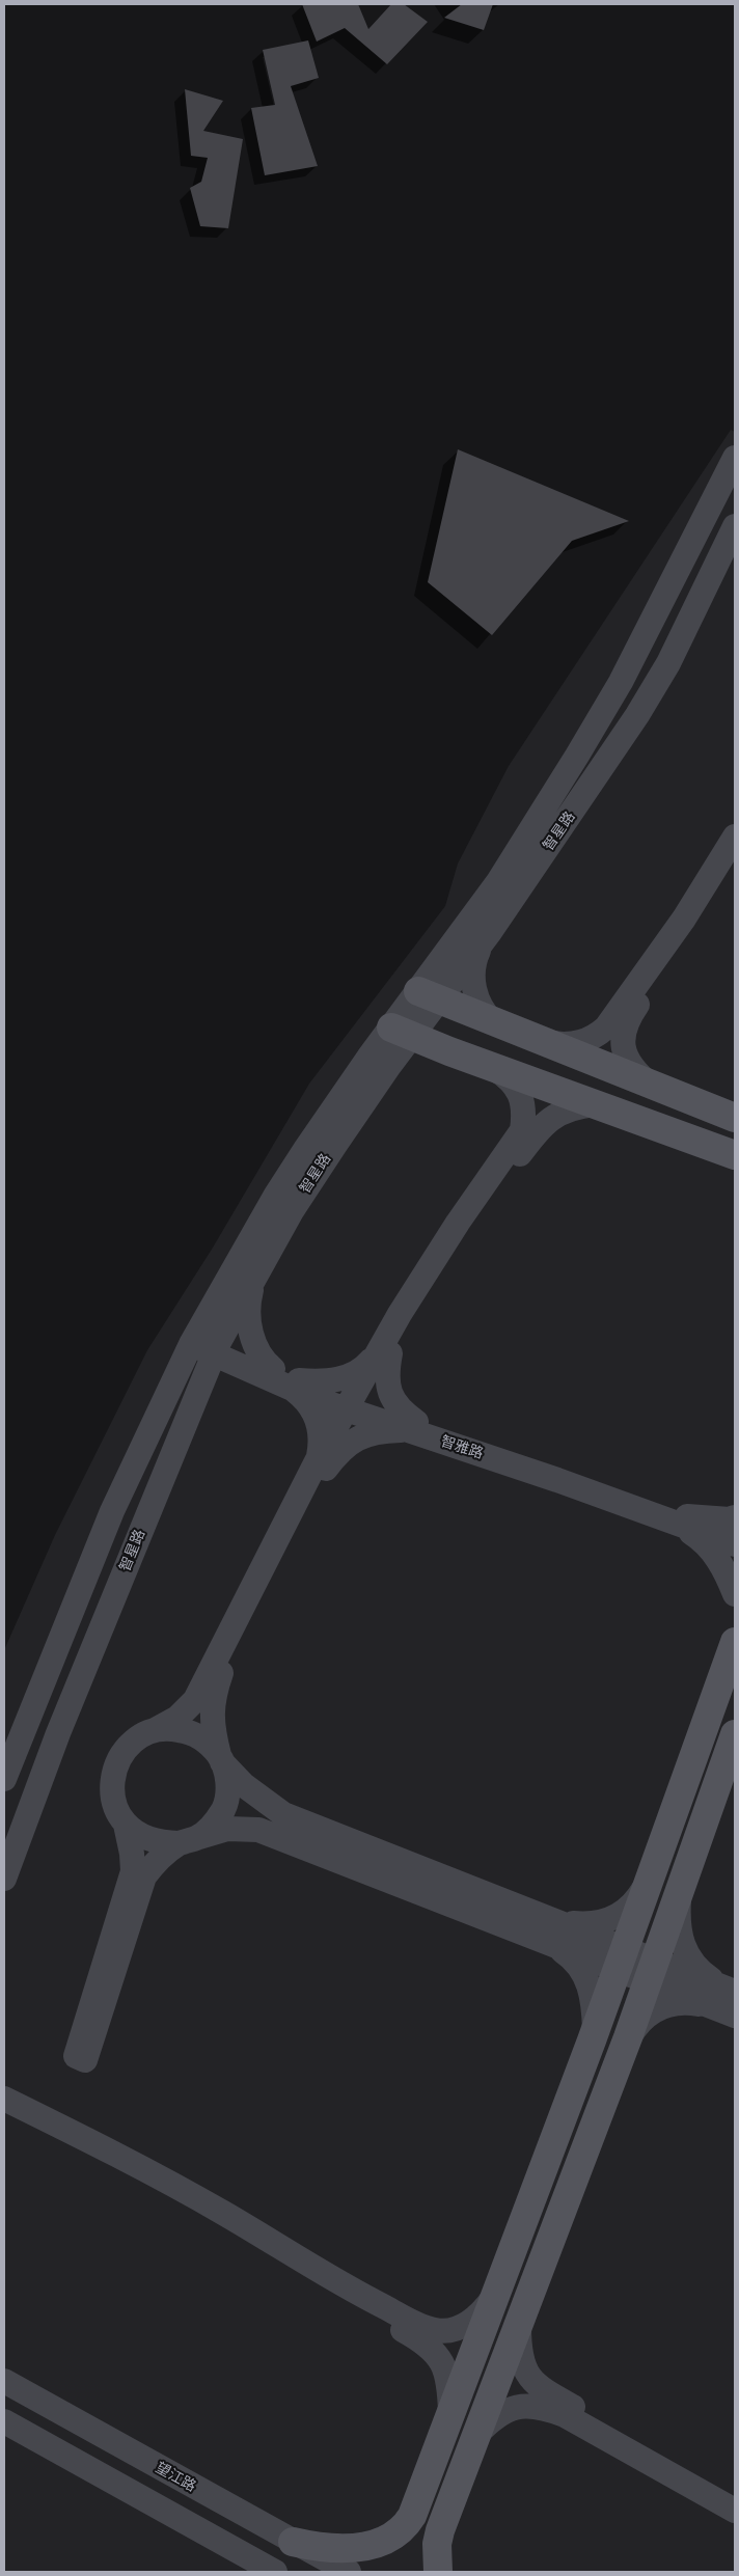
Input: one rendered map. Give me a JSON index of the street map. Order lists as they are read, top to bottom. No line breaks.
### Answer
{"streets":{"main road":["智星路","智雅路","望江路"]},"crossings":[["智星路","智雅路"]]}
